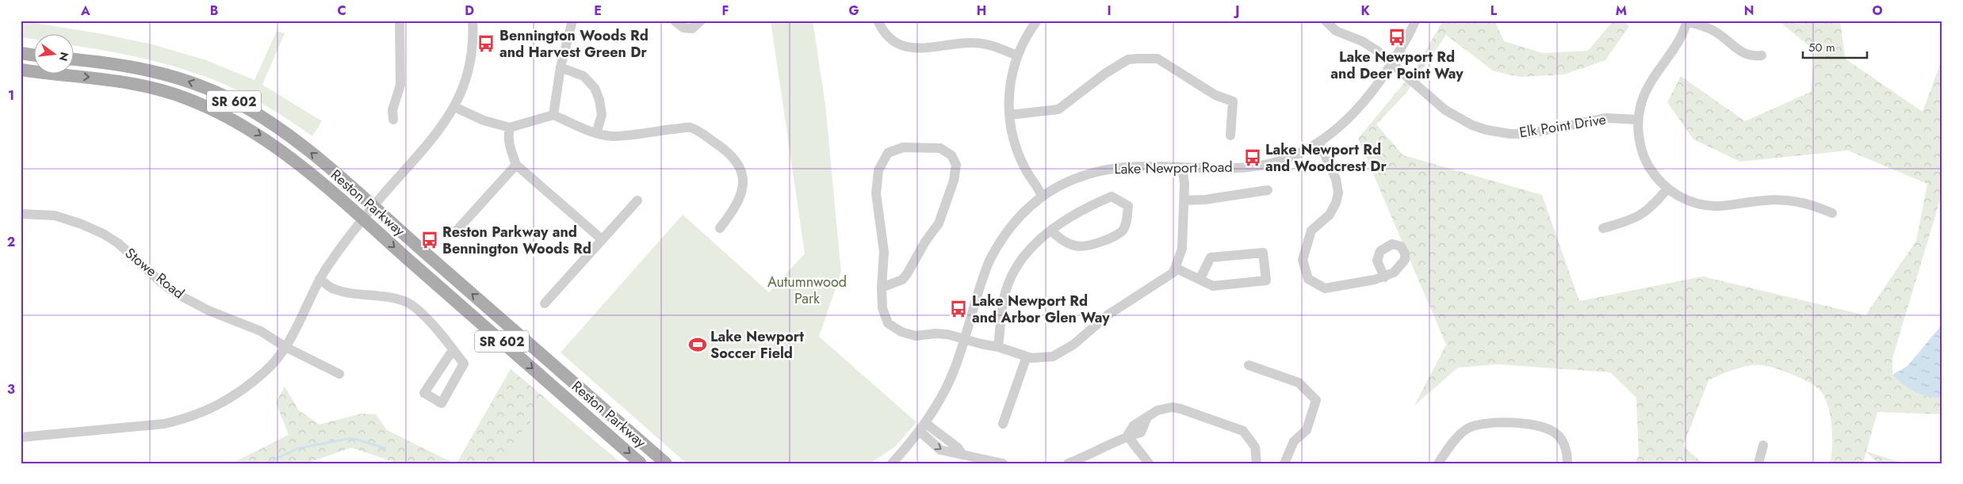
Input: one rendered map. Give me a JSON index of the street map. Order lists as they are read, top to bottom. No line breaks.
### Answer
{"streets":{"main road":["SR 602","Reston Parkway"],"street":["Elk Point Drive","Lake Newport Road","Stowe Road"]},"crossings":[["Elk Point Drive","Lake Newport Road"]],"parks":["Autumnwood Park"],"places":{"bus stop":["Lake Newport Rd and Deer Point Way","Bennington Woods Rd and Harvest Green Dr","Lake Newport Rd and Woodcrest Dr","Reston Parkway and Bennington Woods Rd","Lake Newport Rd and Arbor Glen Way"],"sports":["Lake Newport Soccer Field"]},"scale_bar":"50 m","north":"right","grid":{"columns":["A","B","C","D","E","F","G","H","I","J","K","L","M","N","O"],"rows":["1","2","3"]}}
